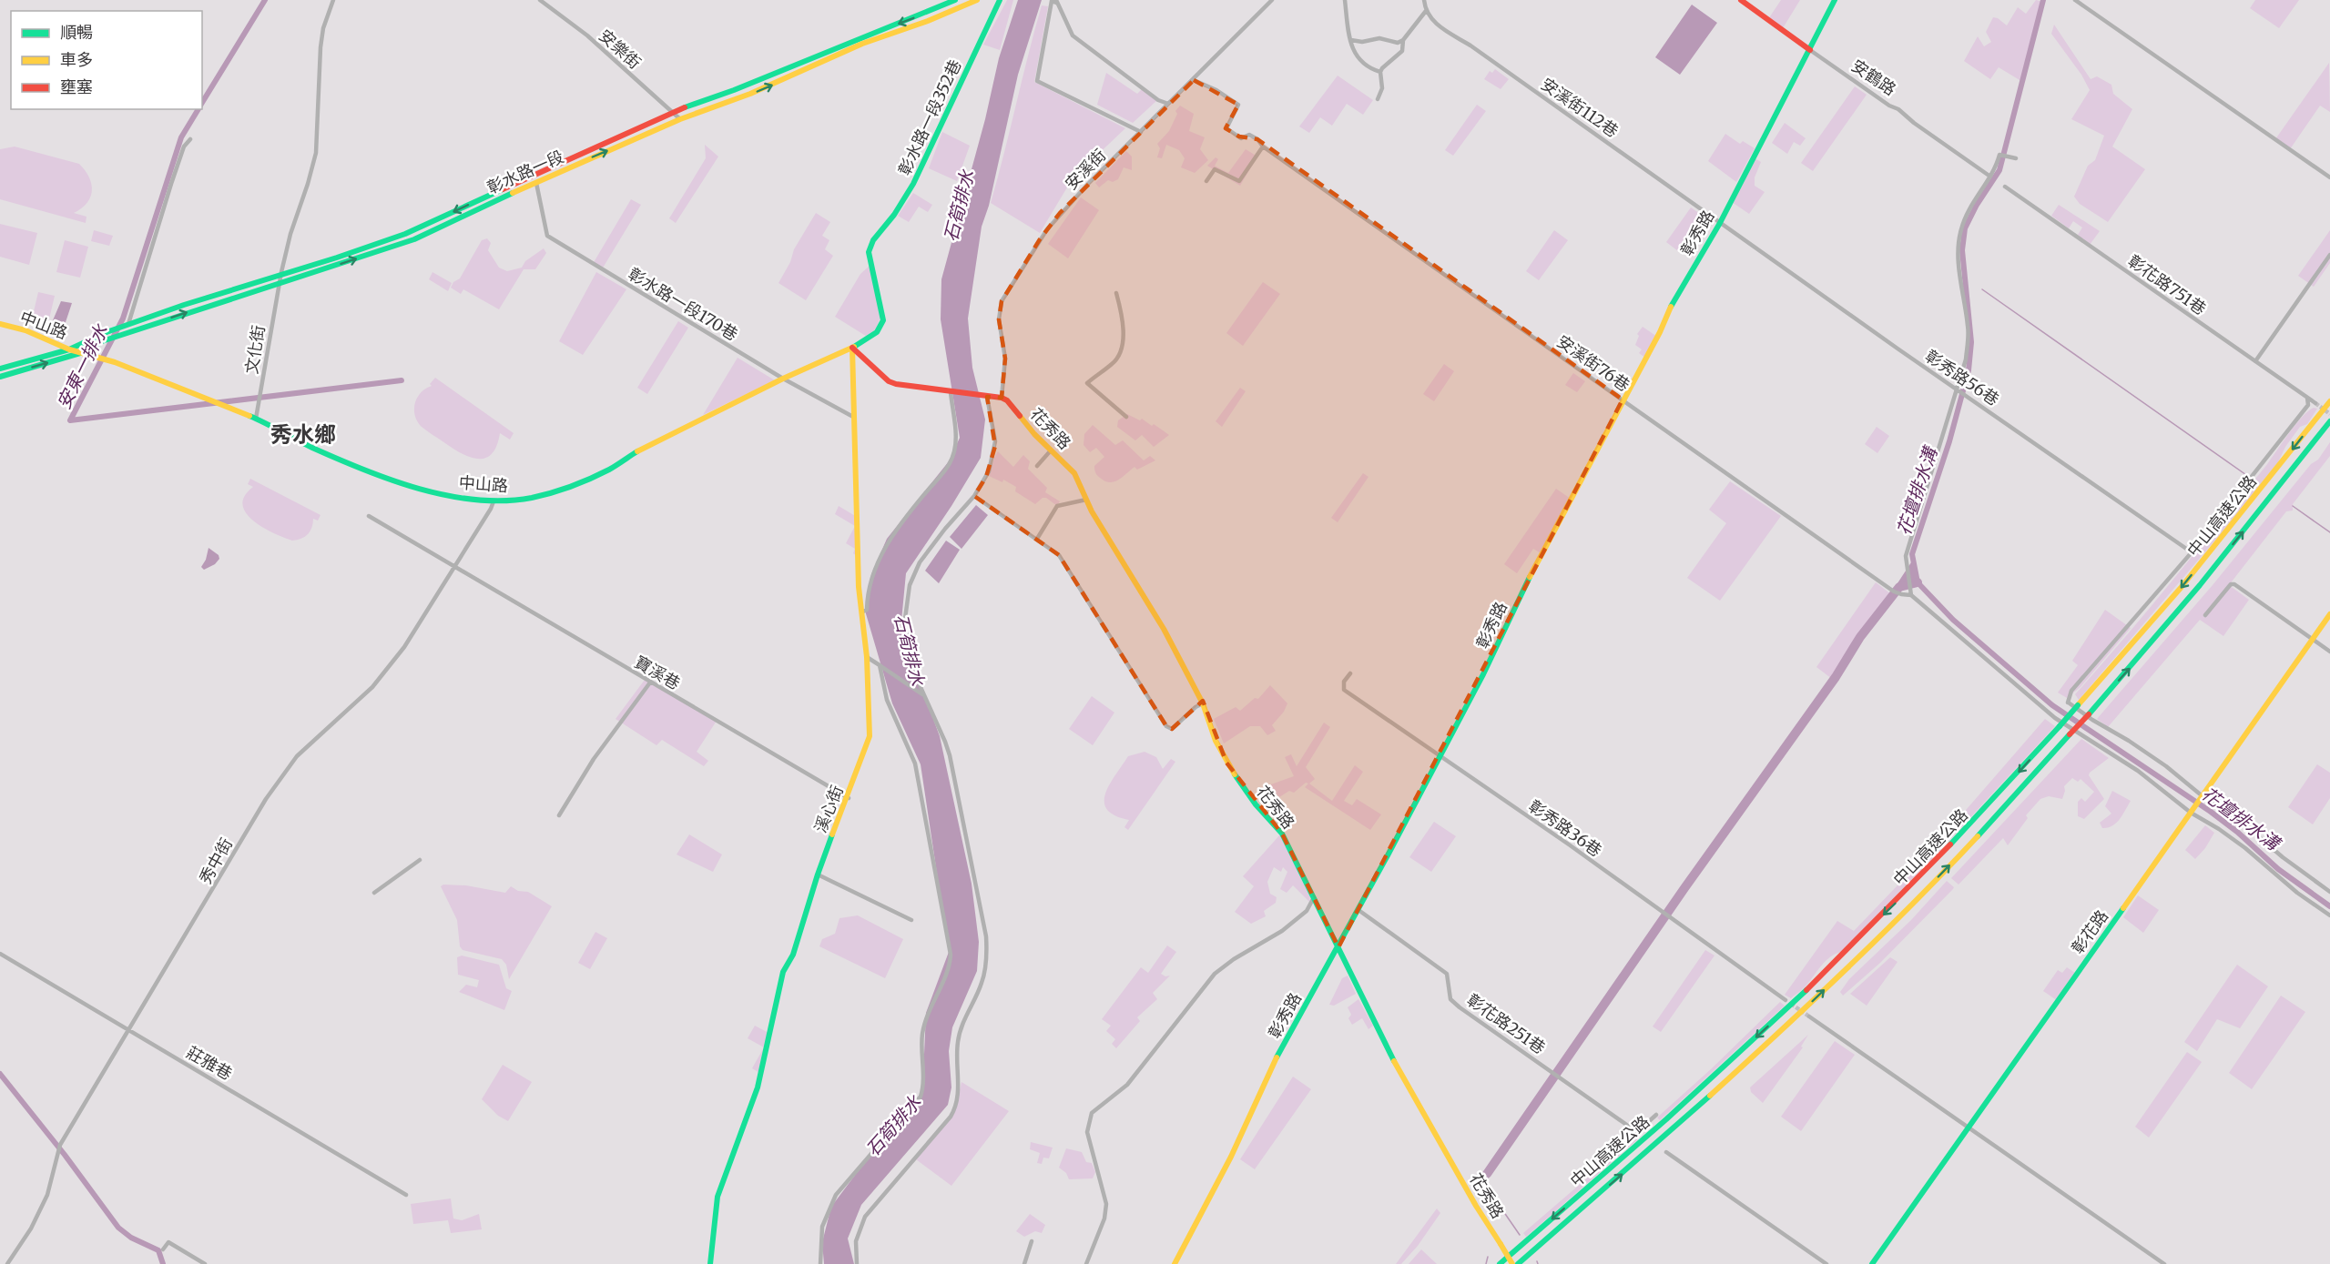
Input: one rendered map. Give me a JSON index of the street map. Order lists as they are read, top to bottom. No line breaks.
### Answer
{"streets":{"main road":["安鶴路","彰水路一段352巷","彰水路一段","彰秀路","中山路","花秀路","中山高速公路","溪心街","彰花路"],"street":["安樂街","安溪街112巷","安溪街","彰花路751巷","彰水路一段170巷","文化街","安溪街76巷","彰秀路56巷","寶溪巷","彰秀路36巷","秀中街","彰花路251巷","莊雅巷"]},"crossings":[["安樂街","彰水路一段"],["安鶴路","彰秀路"],["安溪街112巷","彰秀路"],["安溪街112巷","彰秀路56巷"],["彰水路一段352巷","中山路"],["安溪街","安溪街76巷"],["安溪街","花秀路"],["彰水路一段","彰水路一段170巷"],["彰水路一段","中山路"],["彰水路一段","文化街"],["彰秀路","安溪街76巷"],["彰秀路","彰秀路56巷"],["彰秀路","花秀路"],["彰秀路","彰秀路36巷"],["彰秀路","彰花路251巷"],["彰水路一段170巷","中山路"],["彰水路一段170巷","溪心街"],["中山路","文化街"],["中山路","溪心街"],["中山路","秀中街"],["寶溪巷","溪心街"],["寶溪巷","秀中街"],["秀中街","莊雅巷"]],"districts":["秀水鄉"],"water":["石筍排水","安東一排水","花壇排水溝"],"legend":["順暢","車多","壅塞"]}
